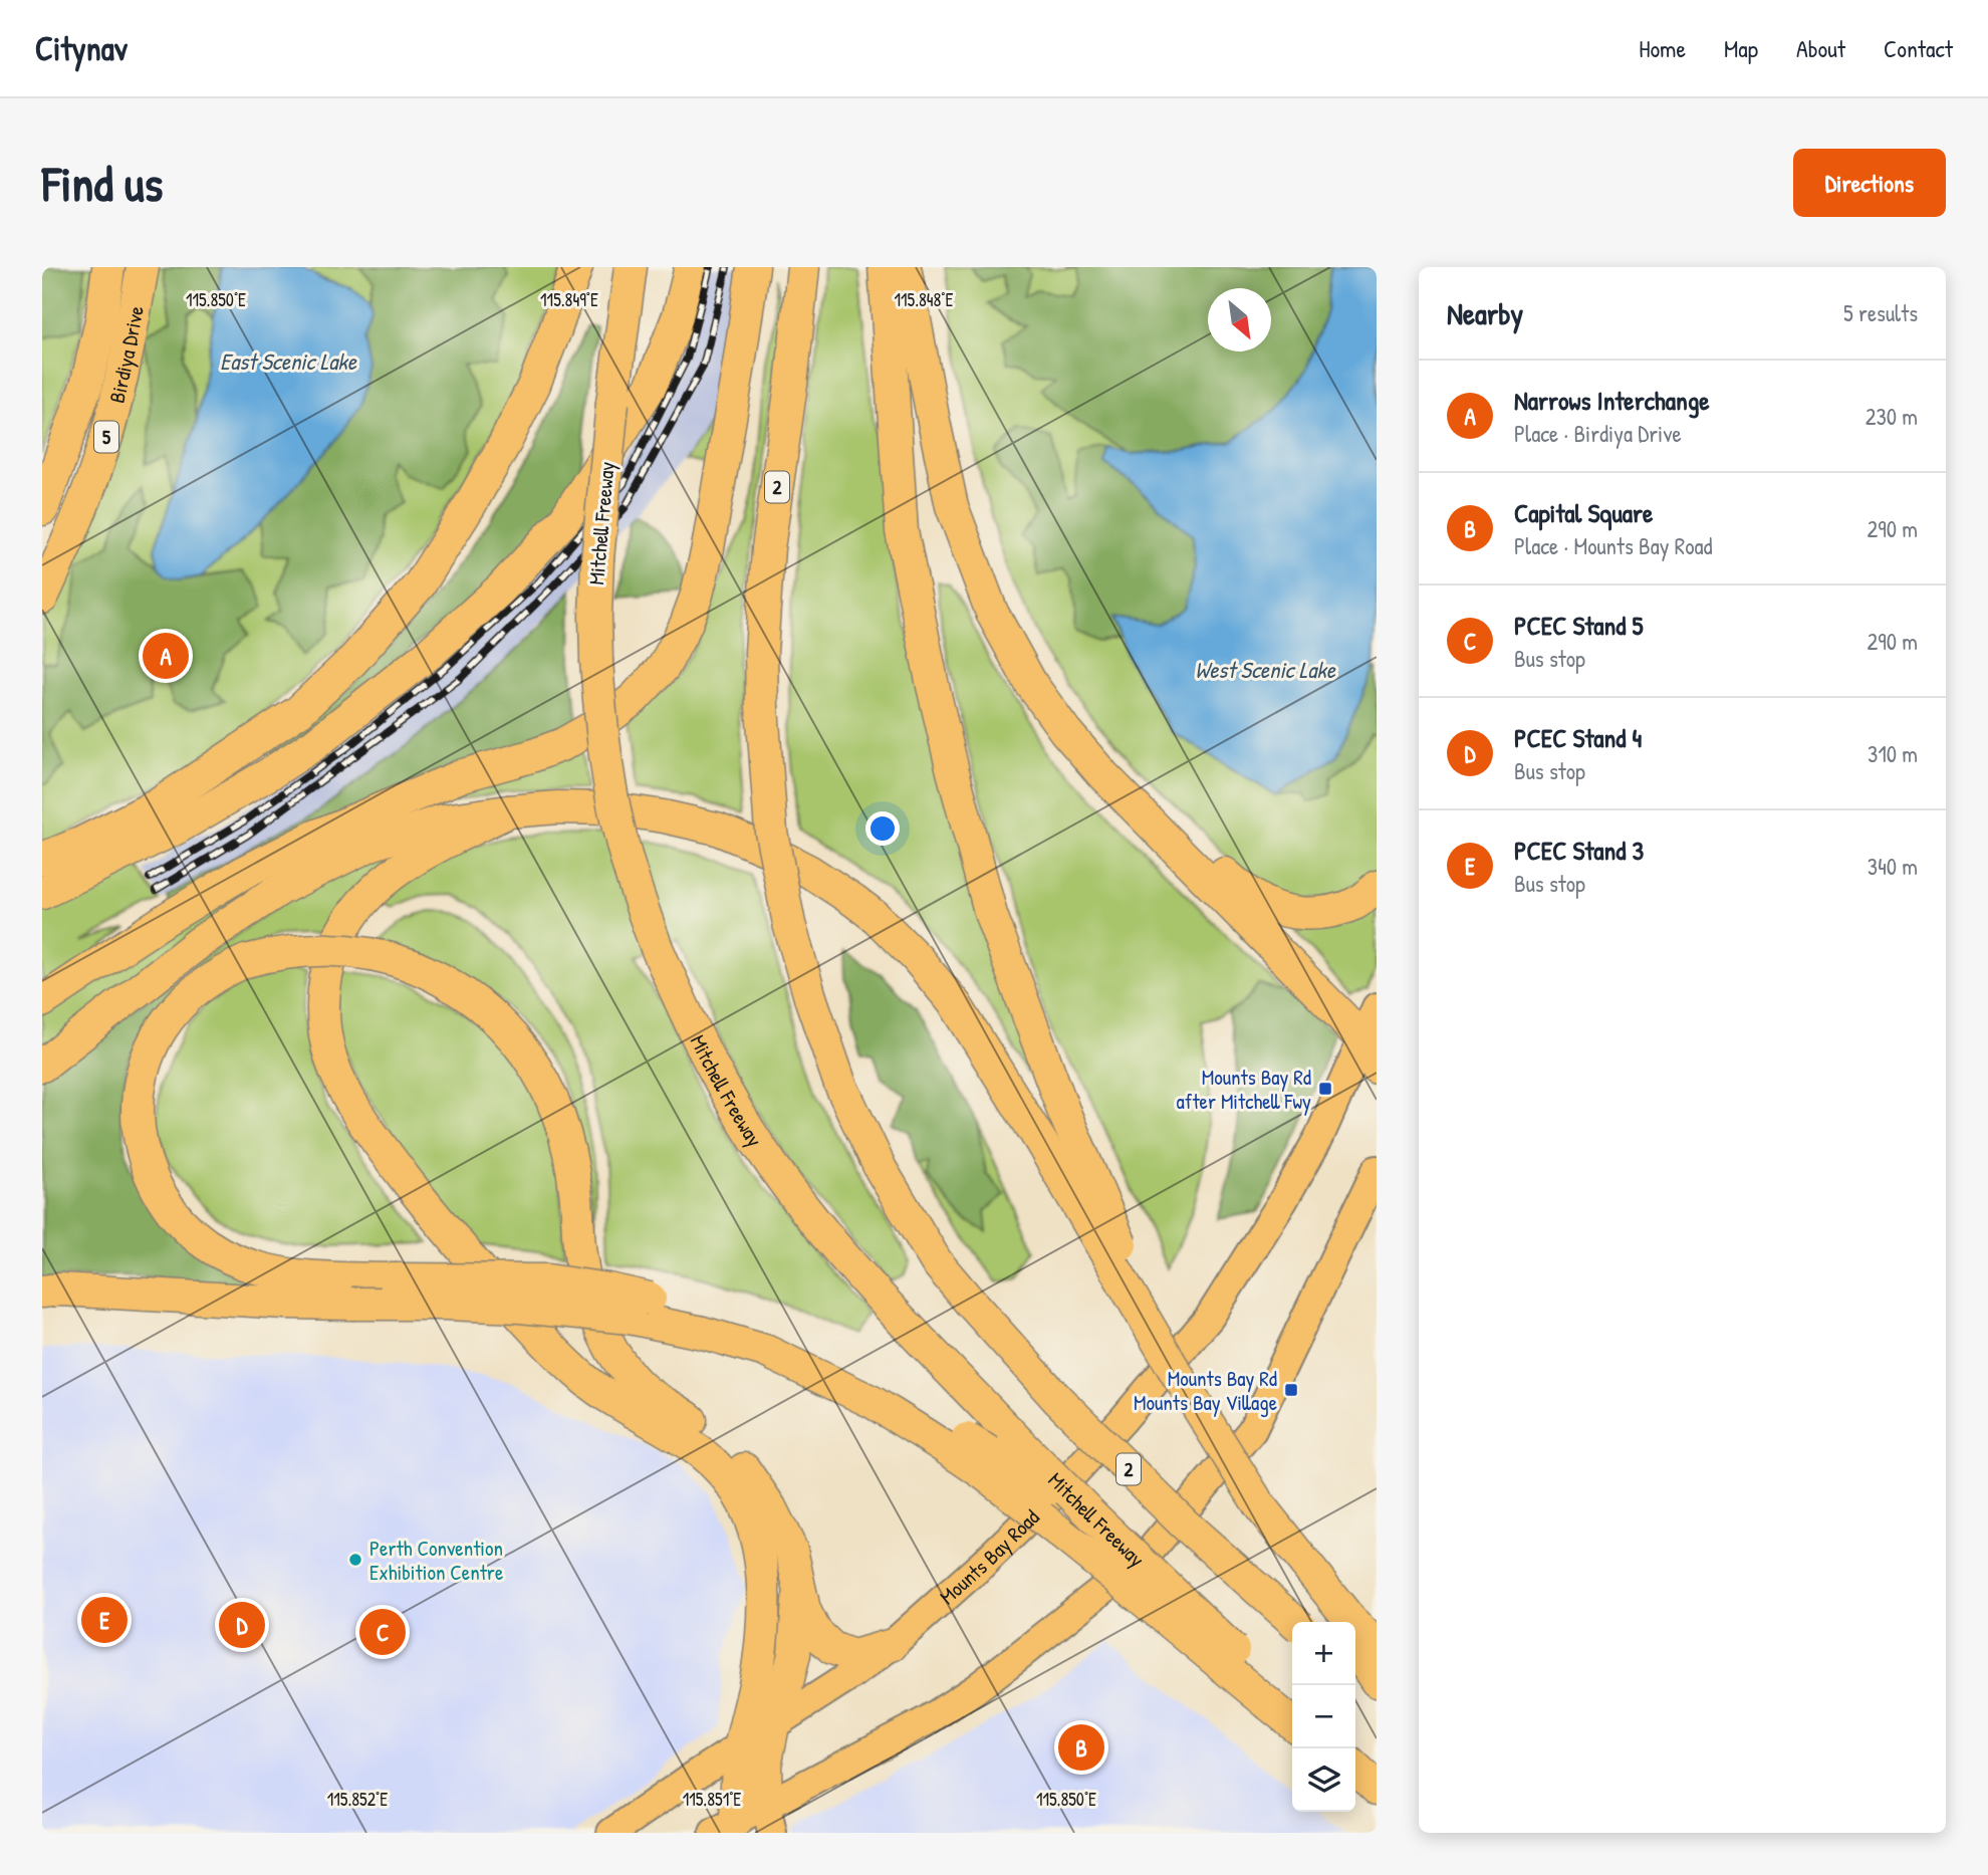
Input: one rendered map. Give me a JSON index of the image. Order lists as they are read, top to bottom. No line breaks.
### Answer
{"streets":{"highway":["Birdiya Drive","5","2","Mitchell Freeway"],"main road":["Mounts Bay Road"]},"water":["East Scenic Lake","West Scenic Lake"],"places":{"transit":["Mounts Bay Rd after Mitchell Fwy","Mounts Bay Rd Mounts Bay Village"],"other":["Perth Convention Exhibition Centre"]},"north":"bottom right","page":{"header":"Citynav","nav":["Home","Map","About","Contact"],"buttons":"Directions","title":"Find us","heading":["Nearby","5 results"],"list":[{"mark":"A","name":"Narrows Interchange","note":"Place · Birdiya Drive","value":"230 m"},{"mark":"B","name":"Capital Square","note":"Place · Mounts Bay Road","value":"290 m"},{"mark":"C","name":"PCEC Stand 5","note":"Bus stop","value":"290 m"},{"mark":"D","name":"PCEC Stand 4","note":"Bus stop","value":"310 m"},{"mark":"E","name":"PCEC Stand 3","note":"Bus stop","value":"340 m"}],"pins":["A","E","D","C","B"],"map_buttons":["+","−"]},"coordinates":["115.850°E","115.849°E","115.848°E","115.852°E","115.851°E"]}
